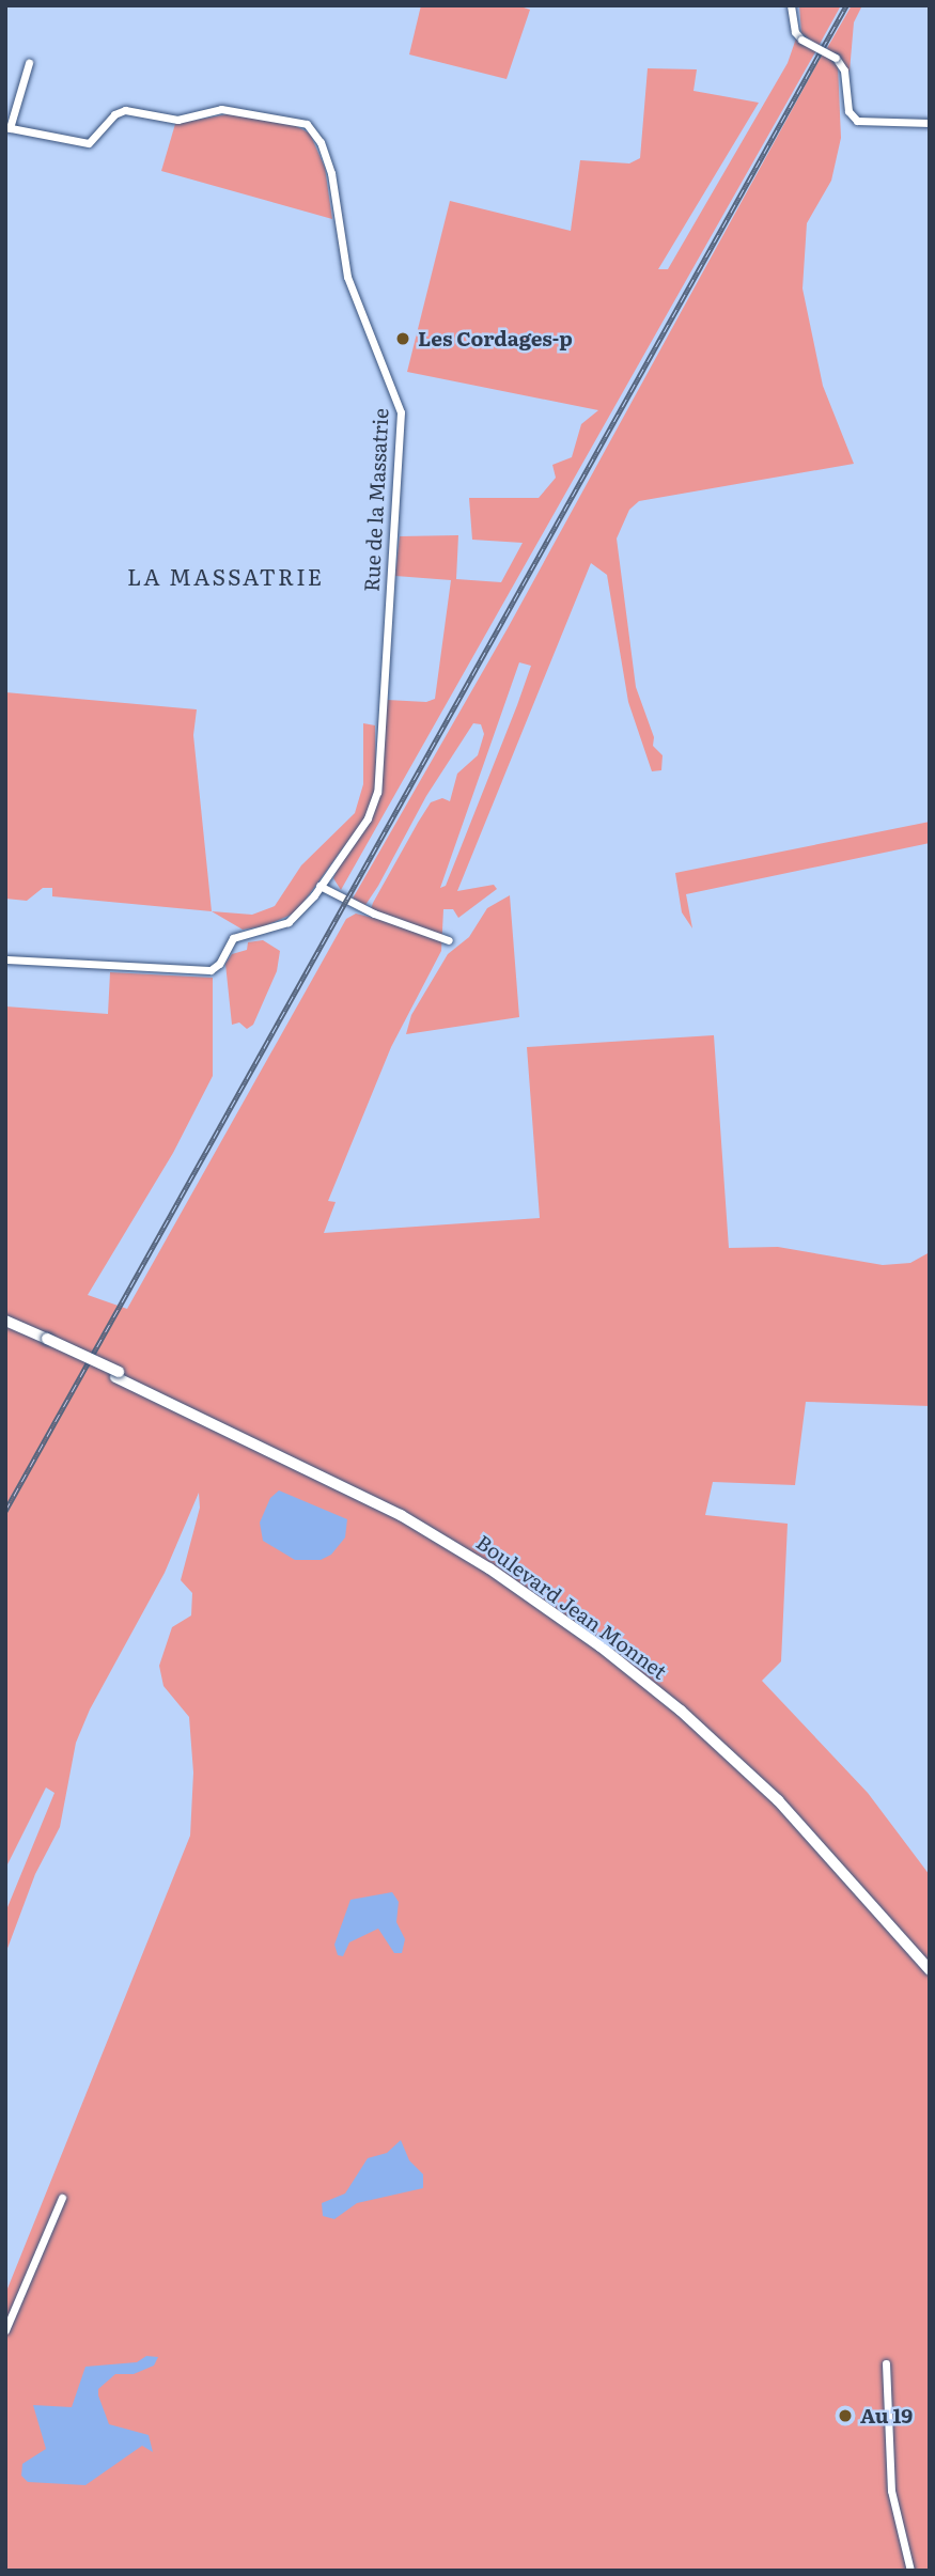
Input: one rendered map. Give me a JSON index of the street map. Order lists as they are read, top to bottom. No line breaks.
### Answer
{"streets":{"main road":["Boulevard Jean Monnet"],"street":["Rue de la Massatrie"]},"districts":["LA MASSATRIE"],"places":["Les Cordages-p","Au 19"]}
